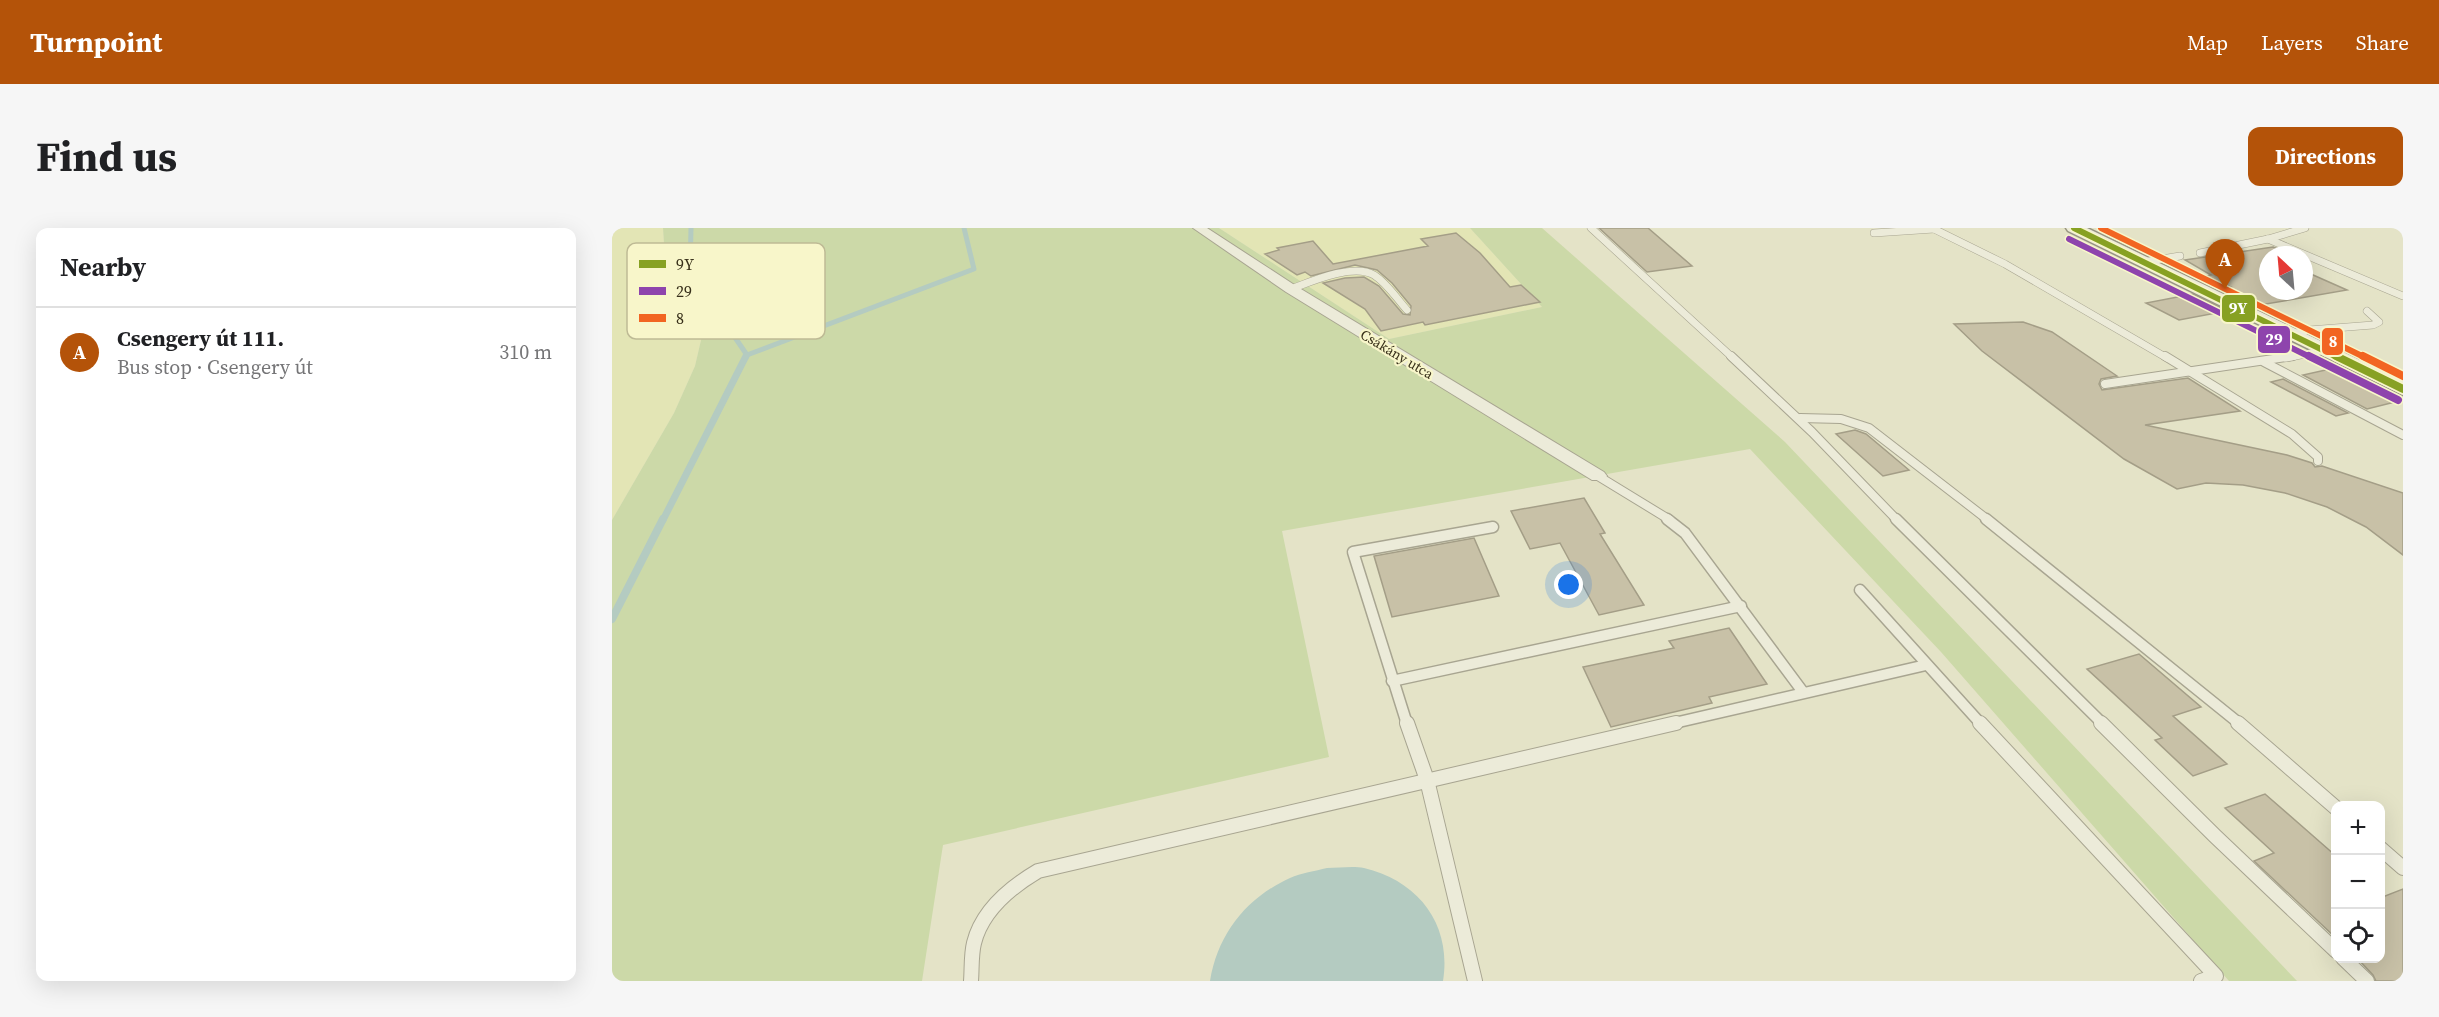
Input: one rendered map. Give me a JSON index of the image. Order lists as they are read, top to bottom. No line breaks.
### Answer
{"streets":{"street":["Csákány utca"]},"lines":["transit line 9Y","transit line 8","transit line 29"],"legend":["9Y","29","8"],"north":"top left","page":{"header":"Turnpoint","nav":["Map","Layers","Share"],"title":"Find us","buttons":"Directions","heading":"Nearby","pins":"A","list":[{"mark":"A","name":"Csengery út 111.","note":"Bus stop · Csengery út","value":"310 m"}],"map_buttons":["+","−"]}}
